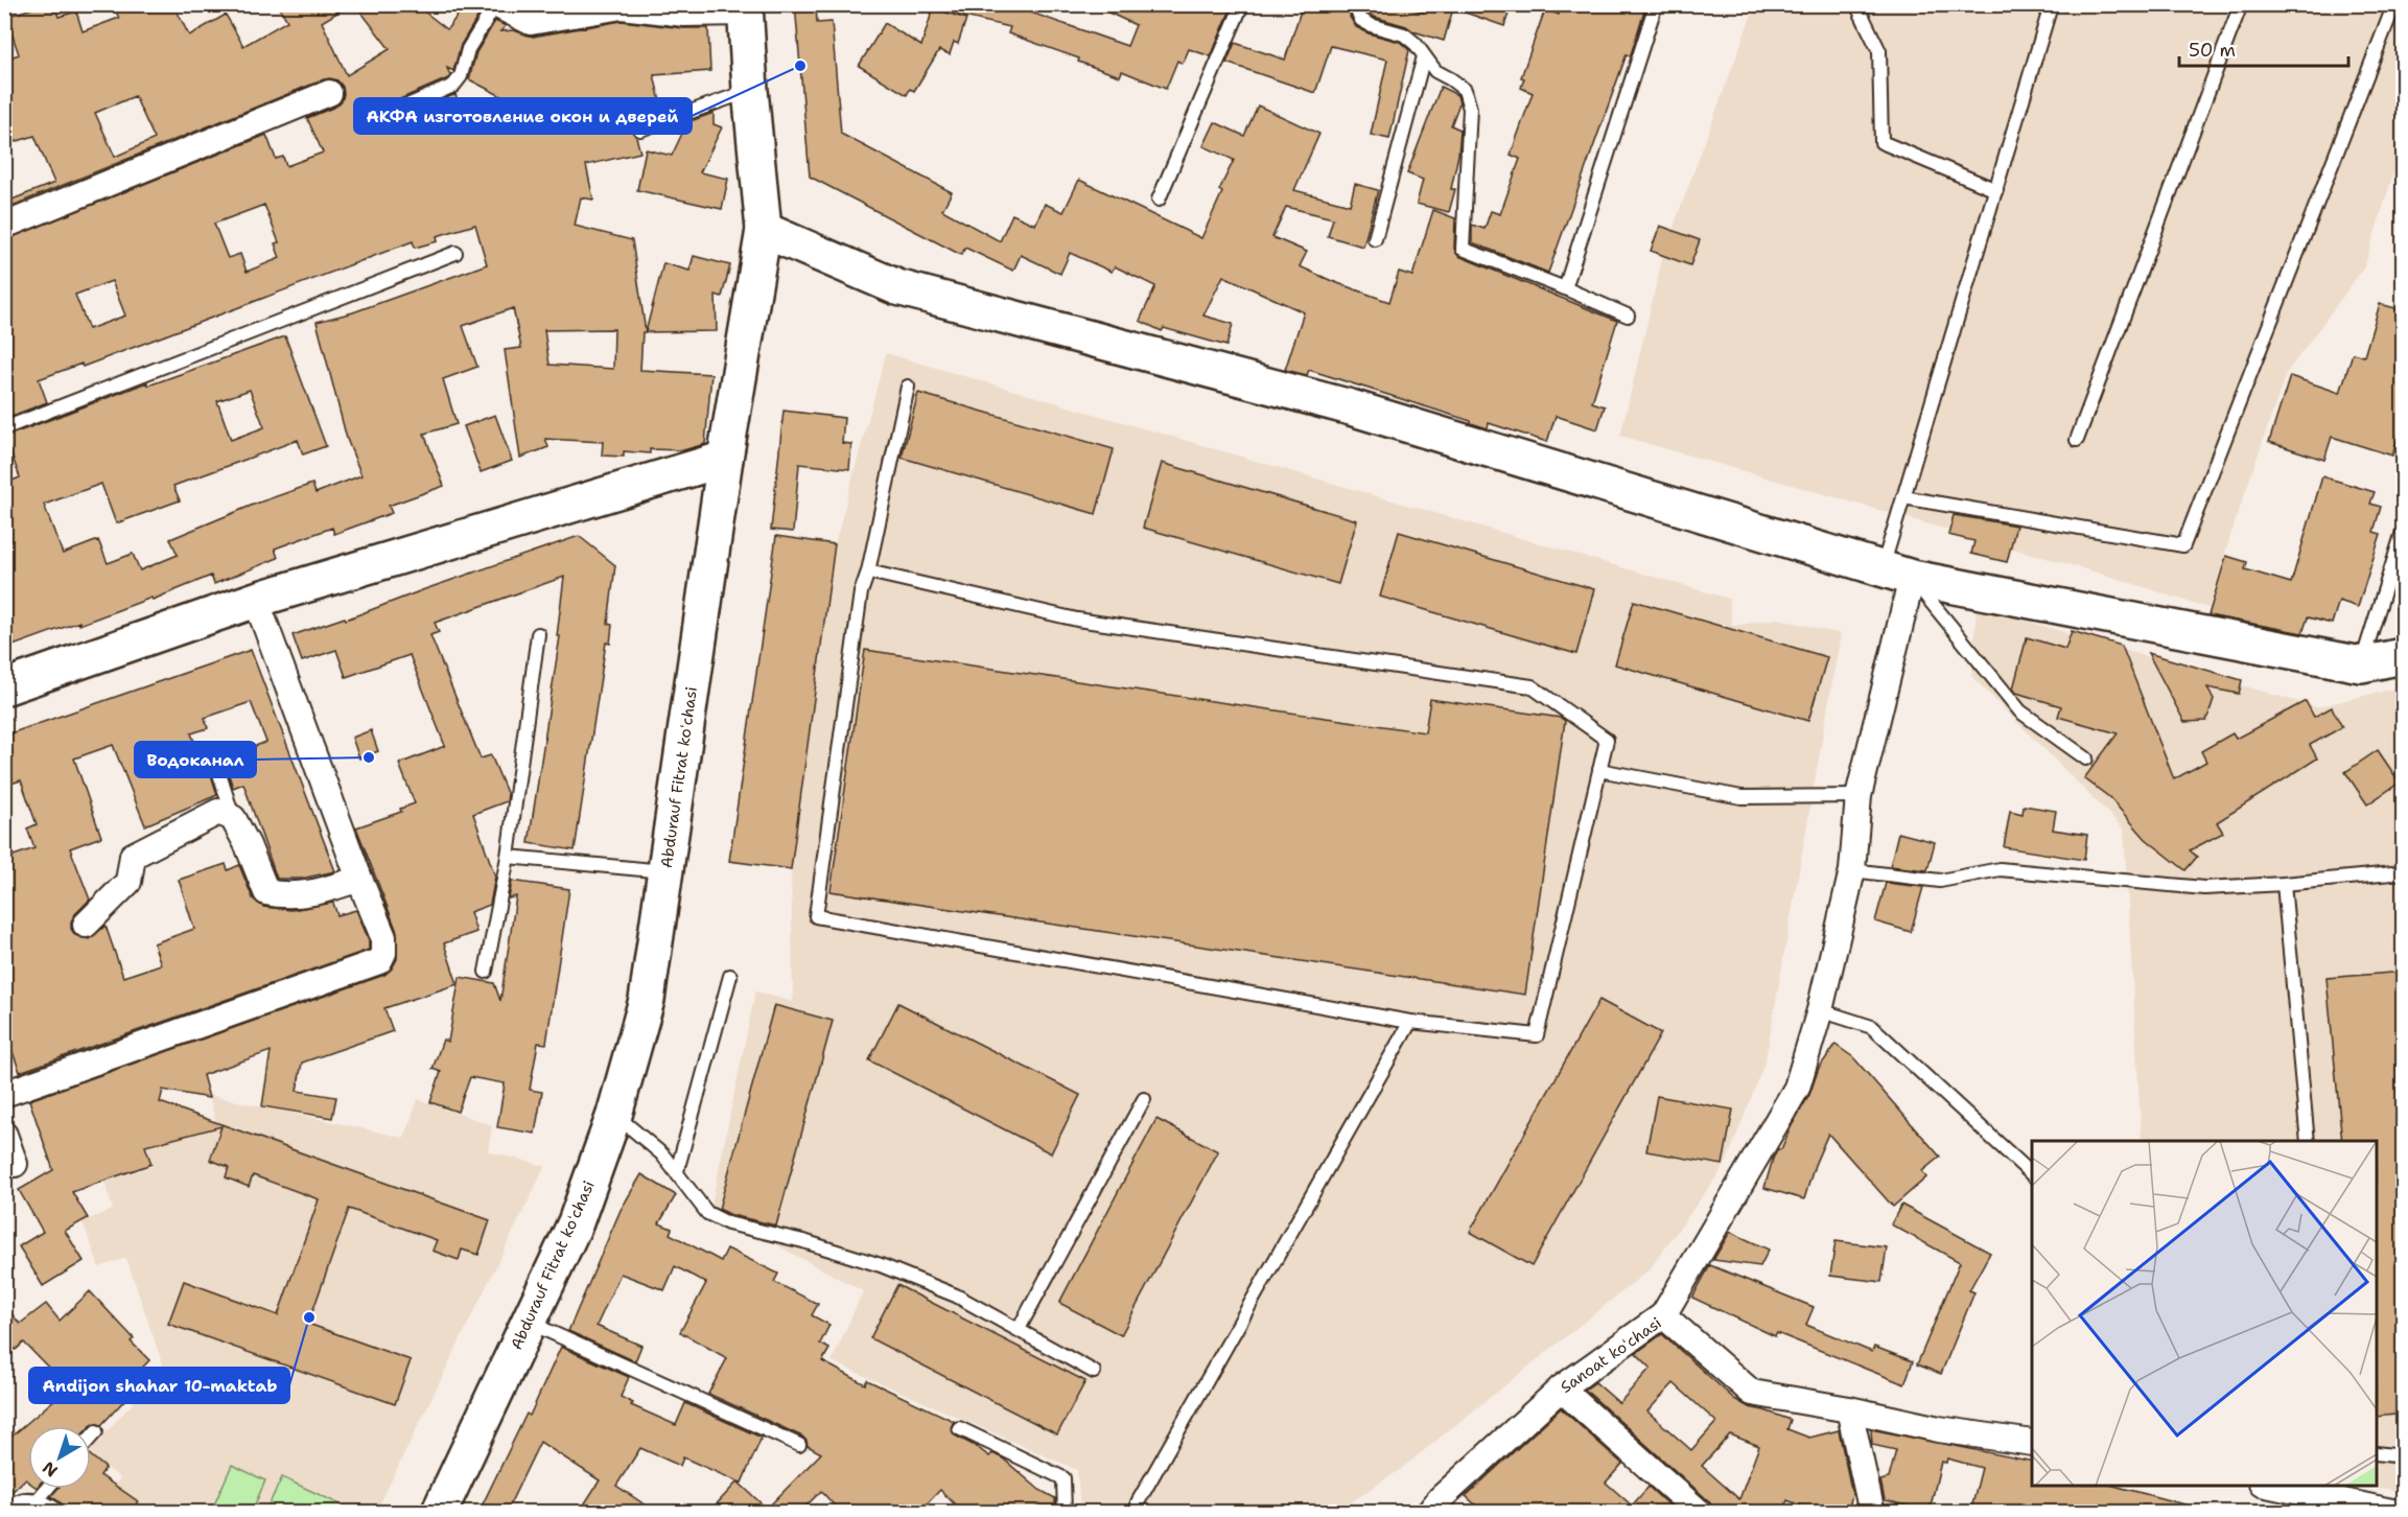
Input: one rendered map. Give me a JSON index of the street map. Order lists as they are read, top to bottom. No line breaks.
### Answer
{"streets":{"street":["Abdurauf Fitrat koʻchasi","Sanoat koʻchasi"]},"places":["АКФА изготовление окон и дверей","Водоканал","Andijon shahar 10-maktab"],"scale_bar":"50 m","north":"bottom left"}
